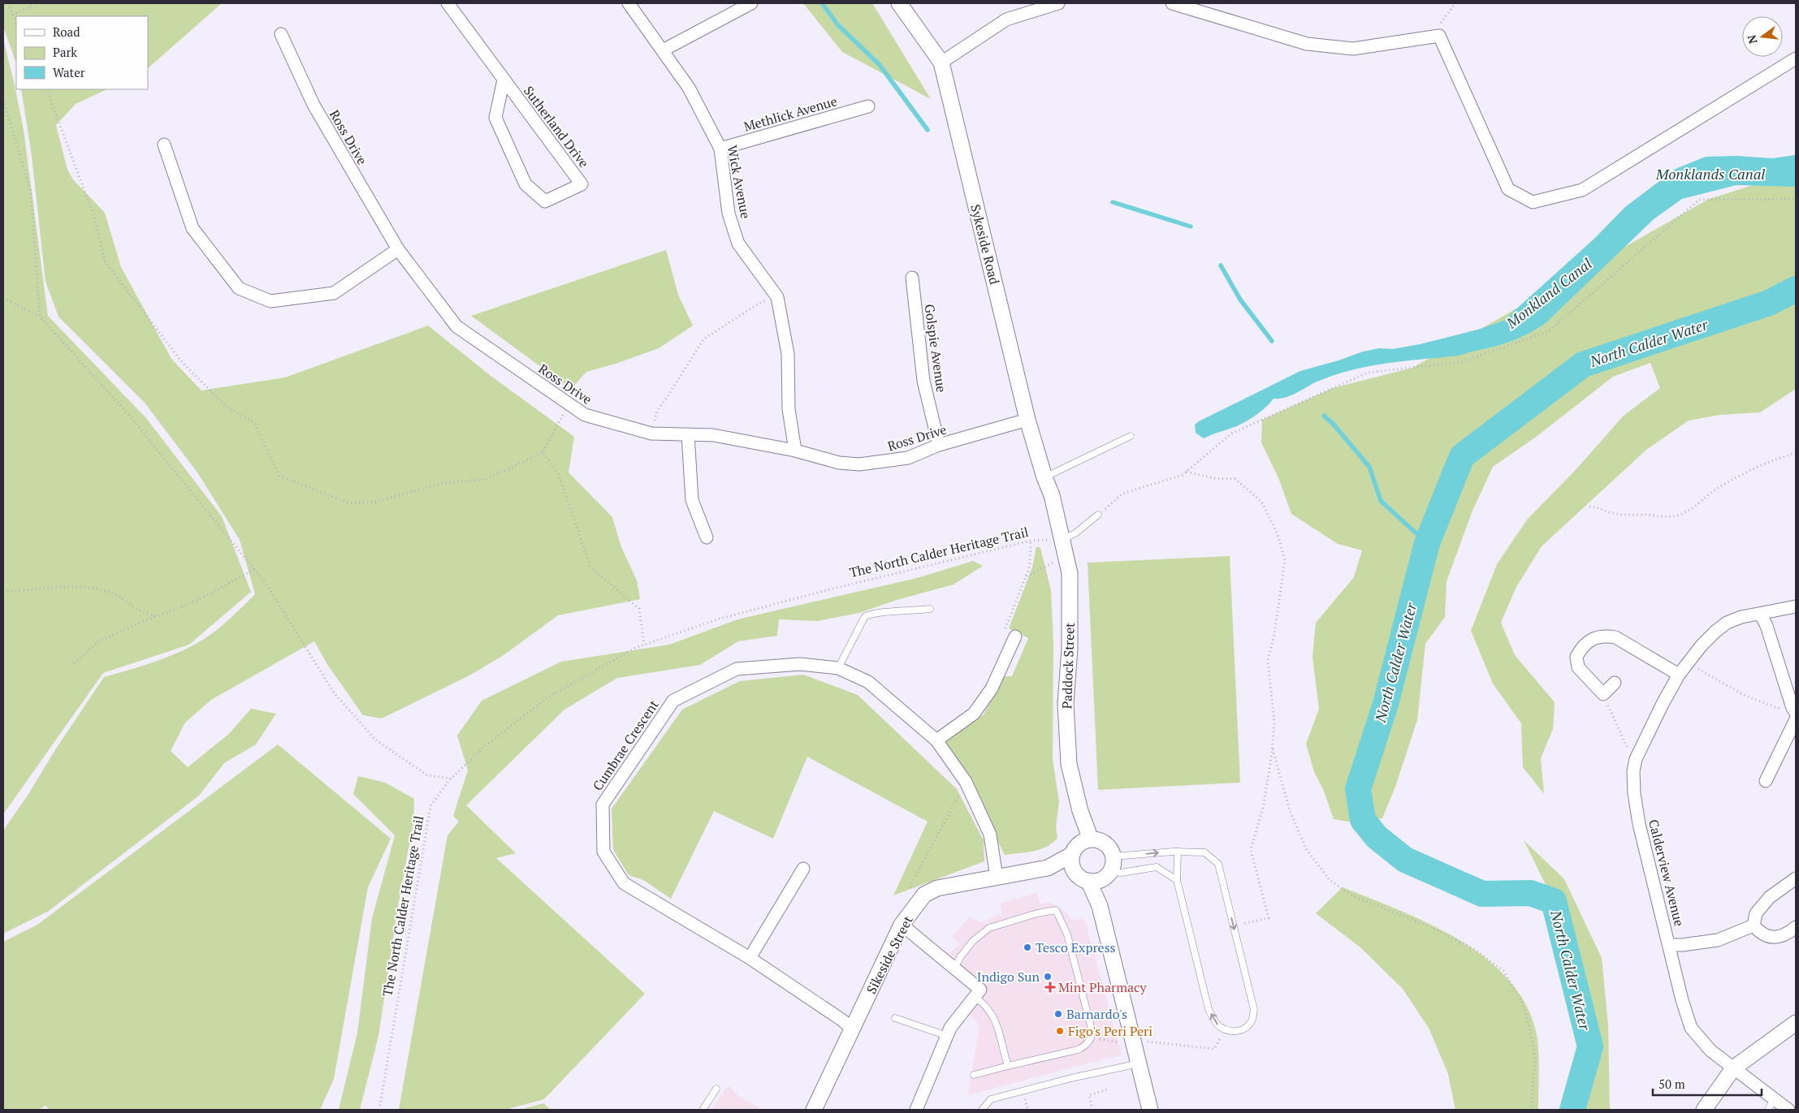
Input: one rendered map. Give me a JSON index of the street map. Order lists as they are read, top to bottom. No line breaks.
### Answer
{"streets":{"street":["Methlick Avenue","Sutherland Drive","Ross Drive","Wick Avenue","Sykeside Road","Golspie Avenue","Paddock Street","Cumbrae Crescent","Calderview Avenue","Sikeside Street"],"path":["The North Calder Heritage Trail"]},"crossings":[["Methlick Avenue","Wick Avenue"],["Ross Drive","Wick Avenue"],["Ross Drive","Sykeside Road"],["Ross Drive","Golspie Avenue"],["Sykeside Road","Paddock Street"],["The North Calder Heritage Trail","Paddock Street"],["Paddock Street","Sikeside Street"],["Cumbrae Crescent","Sikeside Street"]],"water":["Monklands Canal","Monkland Canal","North Calder Water"],"places":{"other":["Tesco Express","Indigo Sun","Barnardo's","Figo's Peri Peri"],"health":["Mint Pharmacy"]},"legend":["Road","Park","Water"],"scale_bar":"50 m","north":"left"}
